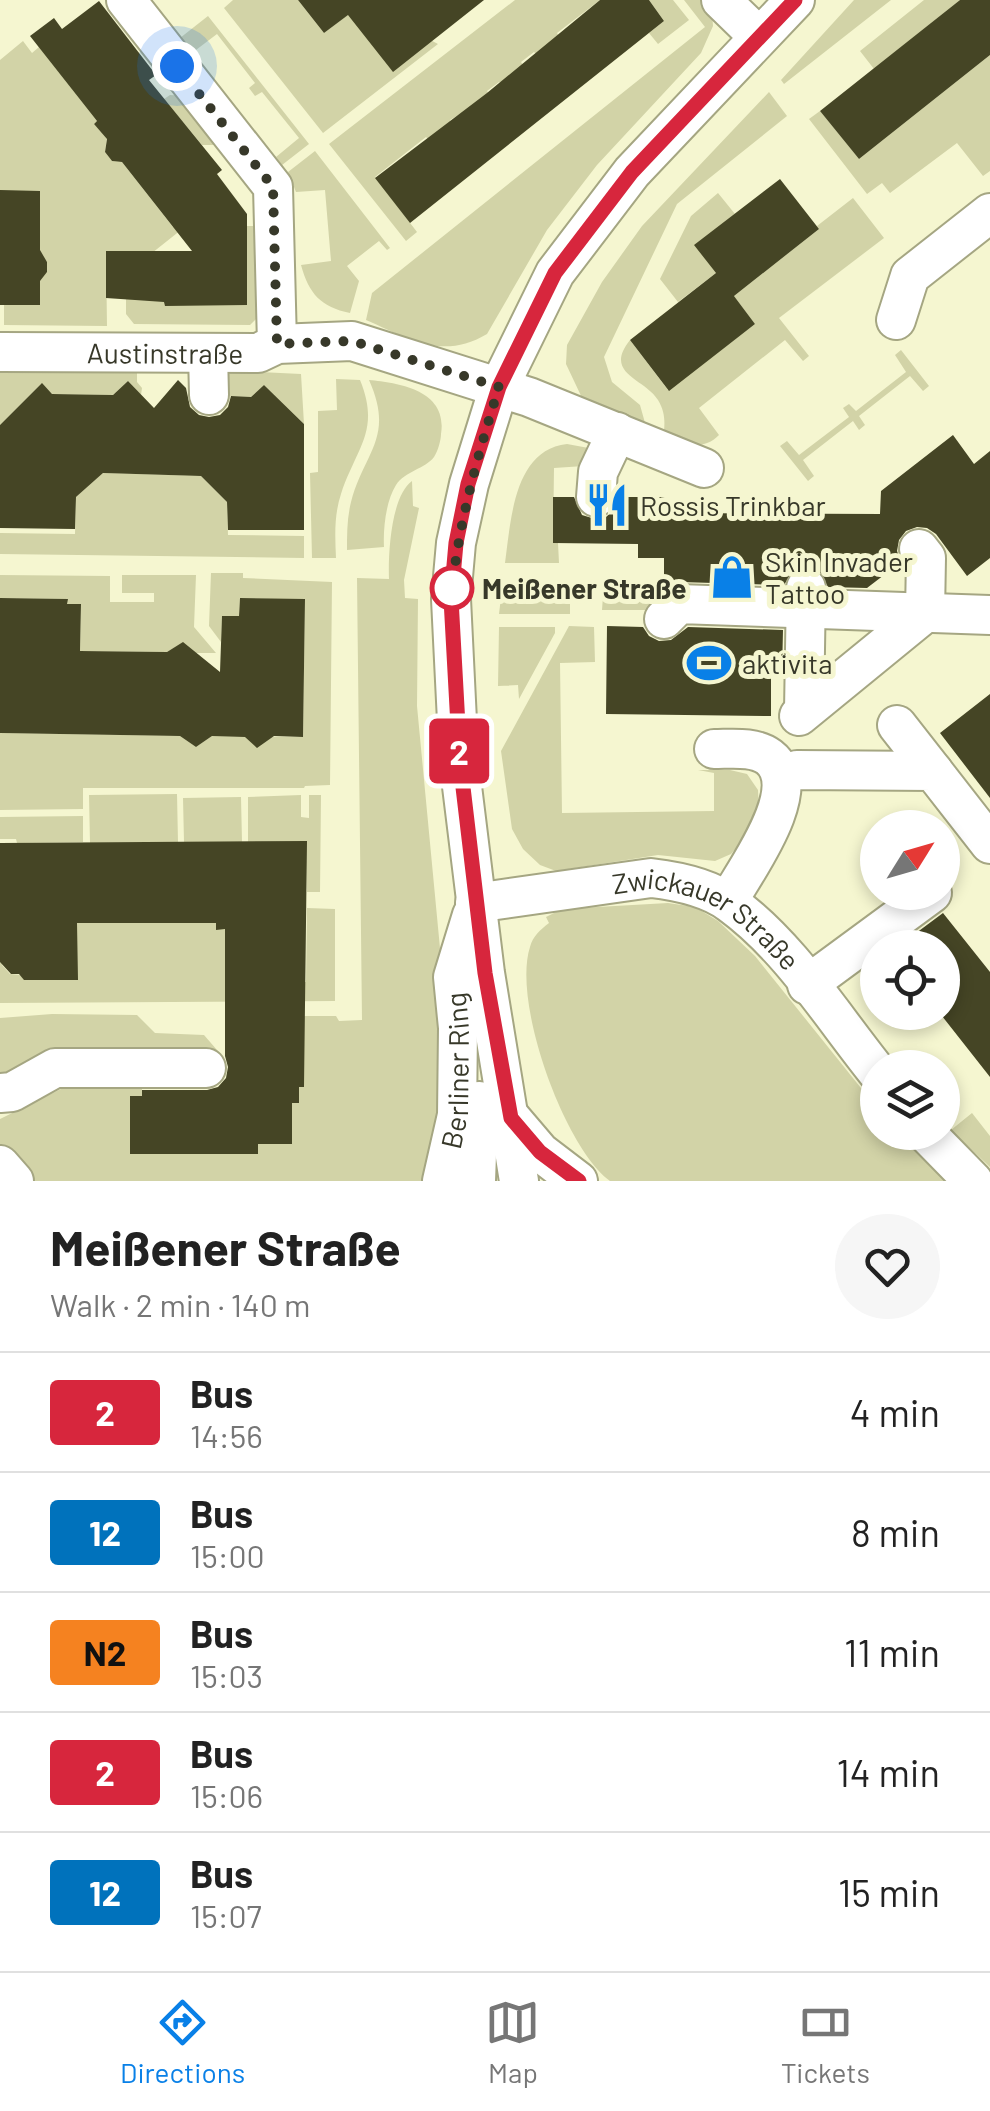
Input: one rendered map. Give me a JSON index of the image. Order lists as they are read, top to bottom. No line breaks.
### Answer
{"streets":{"street":["Austinstraße","Zwickauer Straße","Berliner Ring"]},"crossings":[["Austinstraße","Berliner Ring"],["Zwickauer Straße","Berliner Ring"]],"places":{"restaurant":["Rossis Trinkbar"],"shop":["Skin Invader Tattoo"],"other":["Meißener Straße"],"sports":["aktivita"]},"lines":["bus line 2"],"north":"top right","page":{"on_map":"2","heading":["Meißener Straße","Walk · 2 min · 140 m"],"list":[{"mark":"2","name":"Bus","note":"14:56","value":"4 min"},{"mark":"12","name":"Bus","note":"15:00","value":"8 min"},{"mark":"N2","name":"Bus","note":"15:03","value":"11 min"},{"mark":"2","name":"Bus","note":"15:06","value":"14 min"},{"mark":"12","name":"Bus","note":"15:07","value":"15 min"}],"tabs":["Directions","Map","Tickets"]}}
